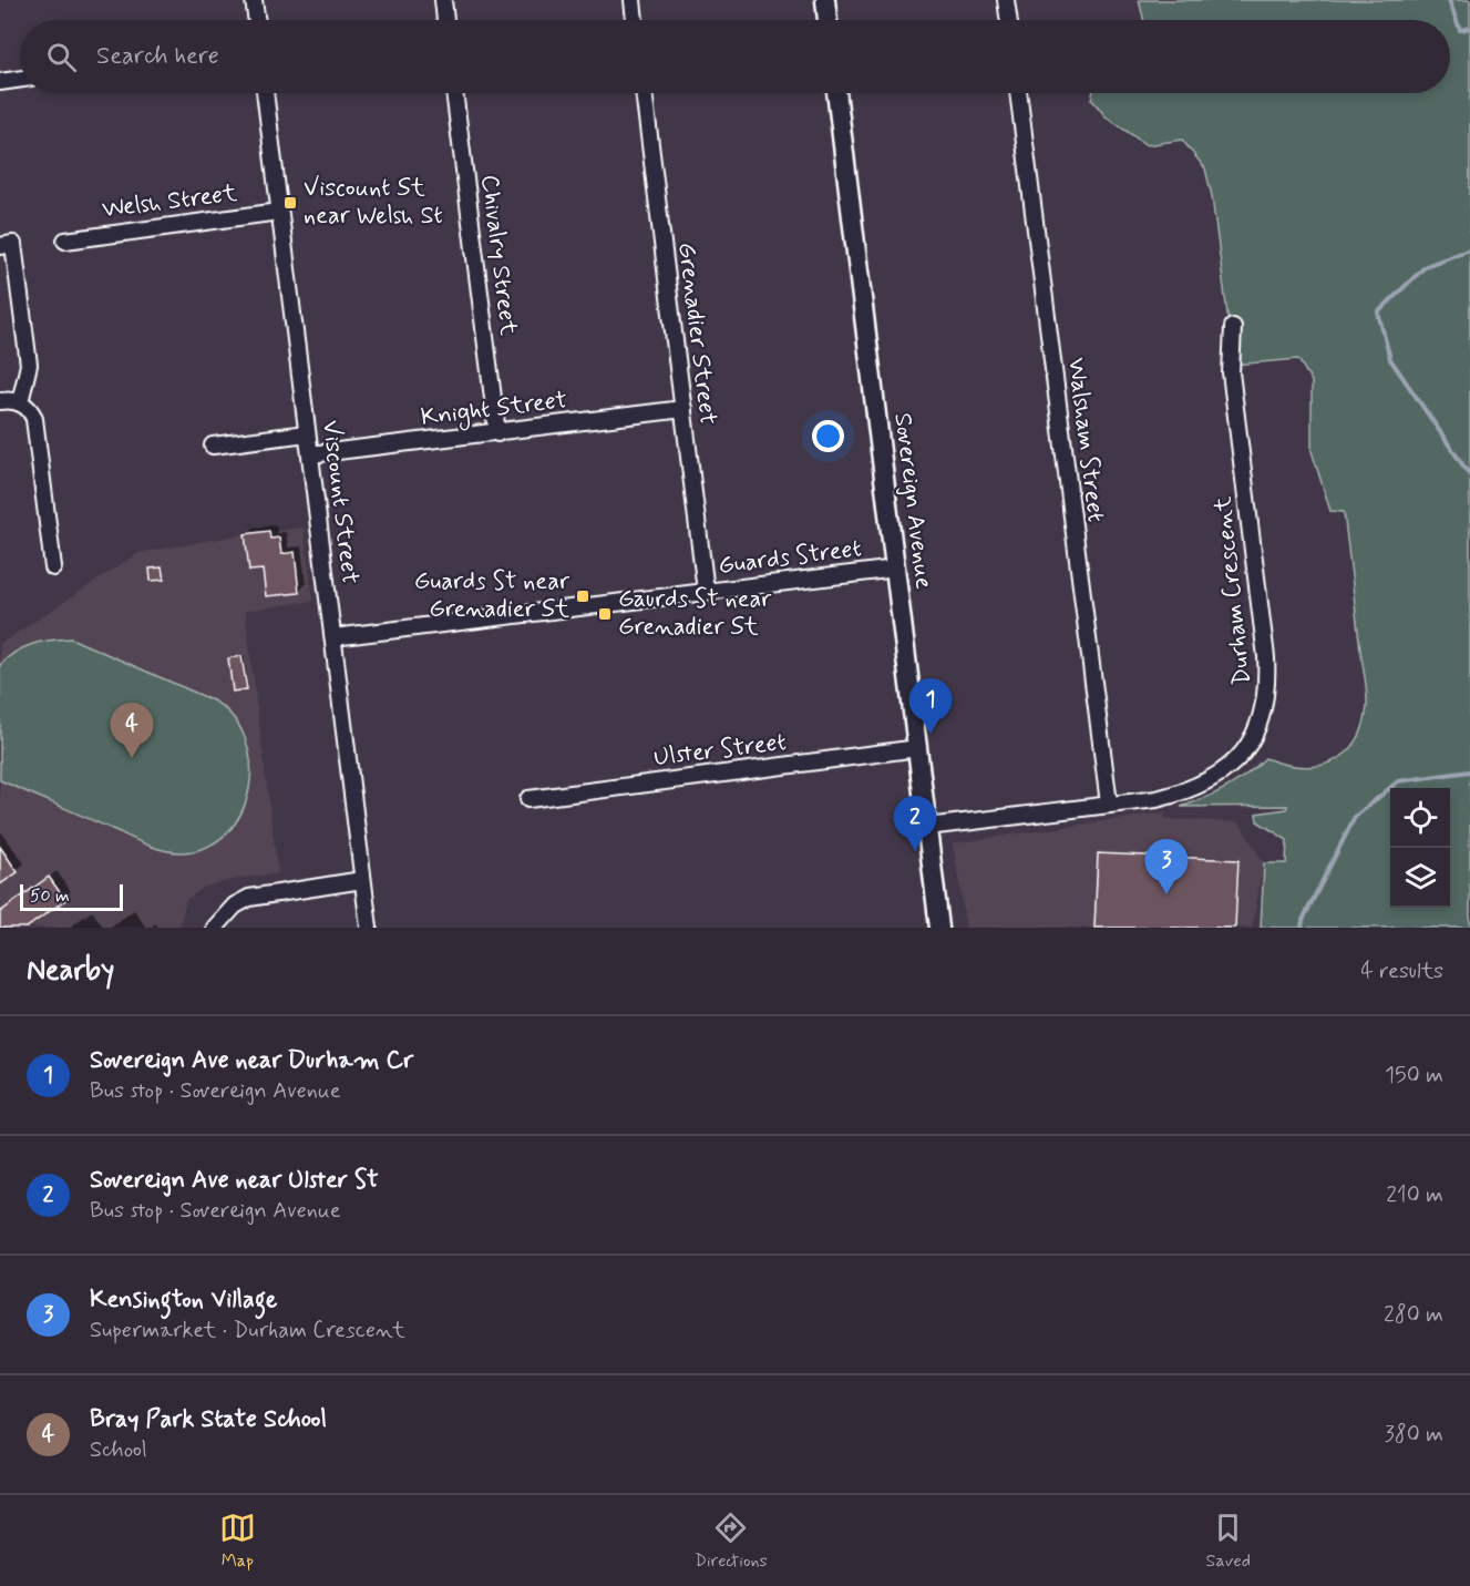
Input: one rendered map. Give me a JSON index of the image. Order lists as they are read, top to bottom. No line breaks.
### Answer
{"streets":{"street":["Welsh Street","Chivalry Street","Grenadier Street","Knight Street","Walsham Street","Sovereign Avenue","Viscount Street","Guards Street","Durham Crescent","Ulster Street"]},"crossings":[["Welsh Street","Viscount Street"],["Chivalry Street","Knight Street"],["Grenadier Street","Knight Street"],["Grenadier Street","Guards Street"],["Knight Street","Viscount Street"],["Walsham Street","Durham Crescent"],["Sovereign Avenue","Guards Street"],["Sovereign Avenue","Durham Crescent"],["Sovereign Avenue","Ulster Street"],["Viscount Street","Guards Street"]],"places":{"transit":["Viscount St near Welsh St","Guards St near Grenadier St","Gaurds St near Grenadier St"]},"scale_bar":"50 m","page":{"search":"Search here","pins":["1","4","2","3"],"scale":"50 m","heading":["Nearby","4 results"],"list":[{"mark":"1","name":"Sovereign Ave near Durham Cr","note":"Bus stop · Sovereign Avenue","value":"150 m"},{"mark":"2","name":"Sovereign Ave near Ulster St","note":"Bus stop · Sovereign Avenue","value":"210 m"},{"mark":"3","name":"Kensington Village","note":"Supermarket · Durham Crescent","value":"280 m"},{"mark":"4","name":"Bray Park State School","note":"School","value":"380 m"}],"nav":["Map","Directions","Saved"]}}
